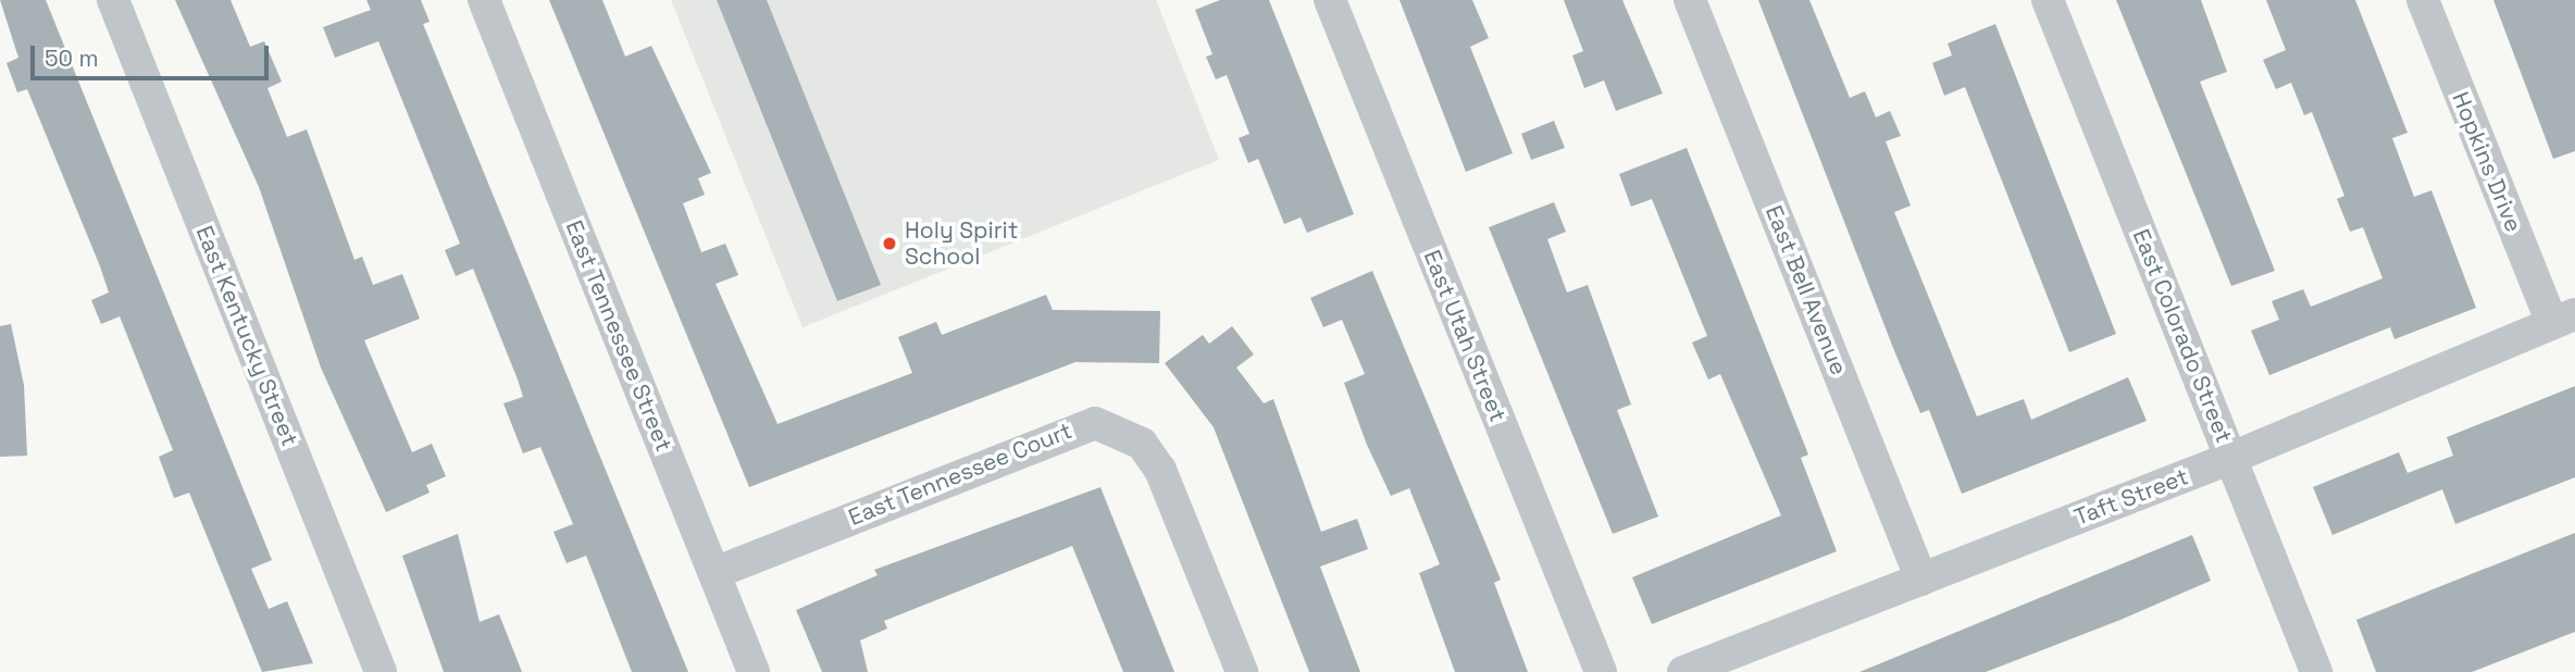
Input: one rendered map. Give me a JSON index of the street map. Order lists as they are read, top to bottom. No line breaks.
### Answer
{"streets":{"street":["Hopkins Drive","East Bell Avenue","East Kentucky Street","East Tennessee Street","East Utah Street","East Colorado Street","East Tennessee Court","Taft Street"]},"crossings":[["Hopkins Drive","Taft Street"],["East Bell Avenue","Taft Street"],["East Tennessee Street","East Tennessee Court"],["East Colorado Street","Taft Street"]],"places":["Holy Spirit School"],"scale_bar":"50 m"}
